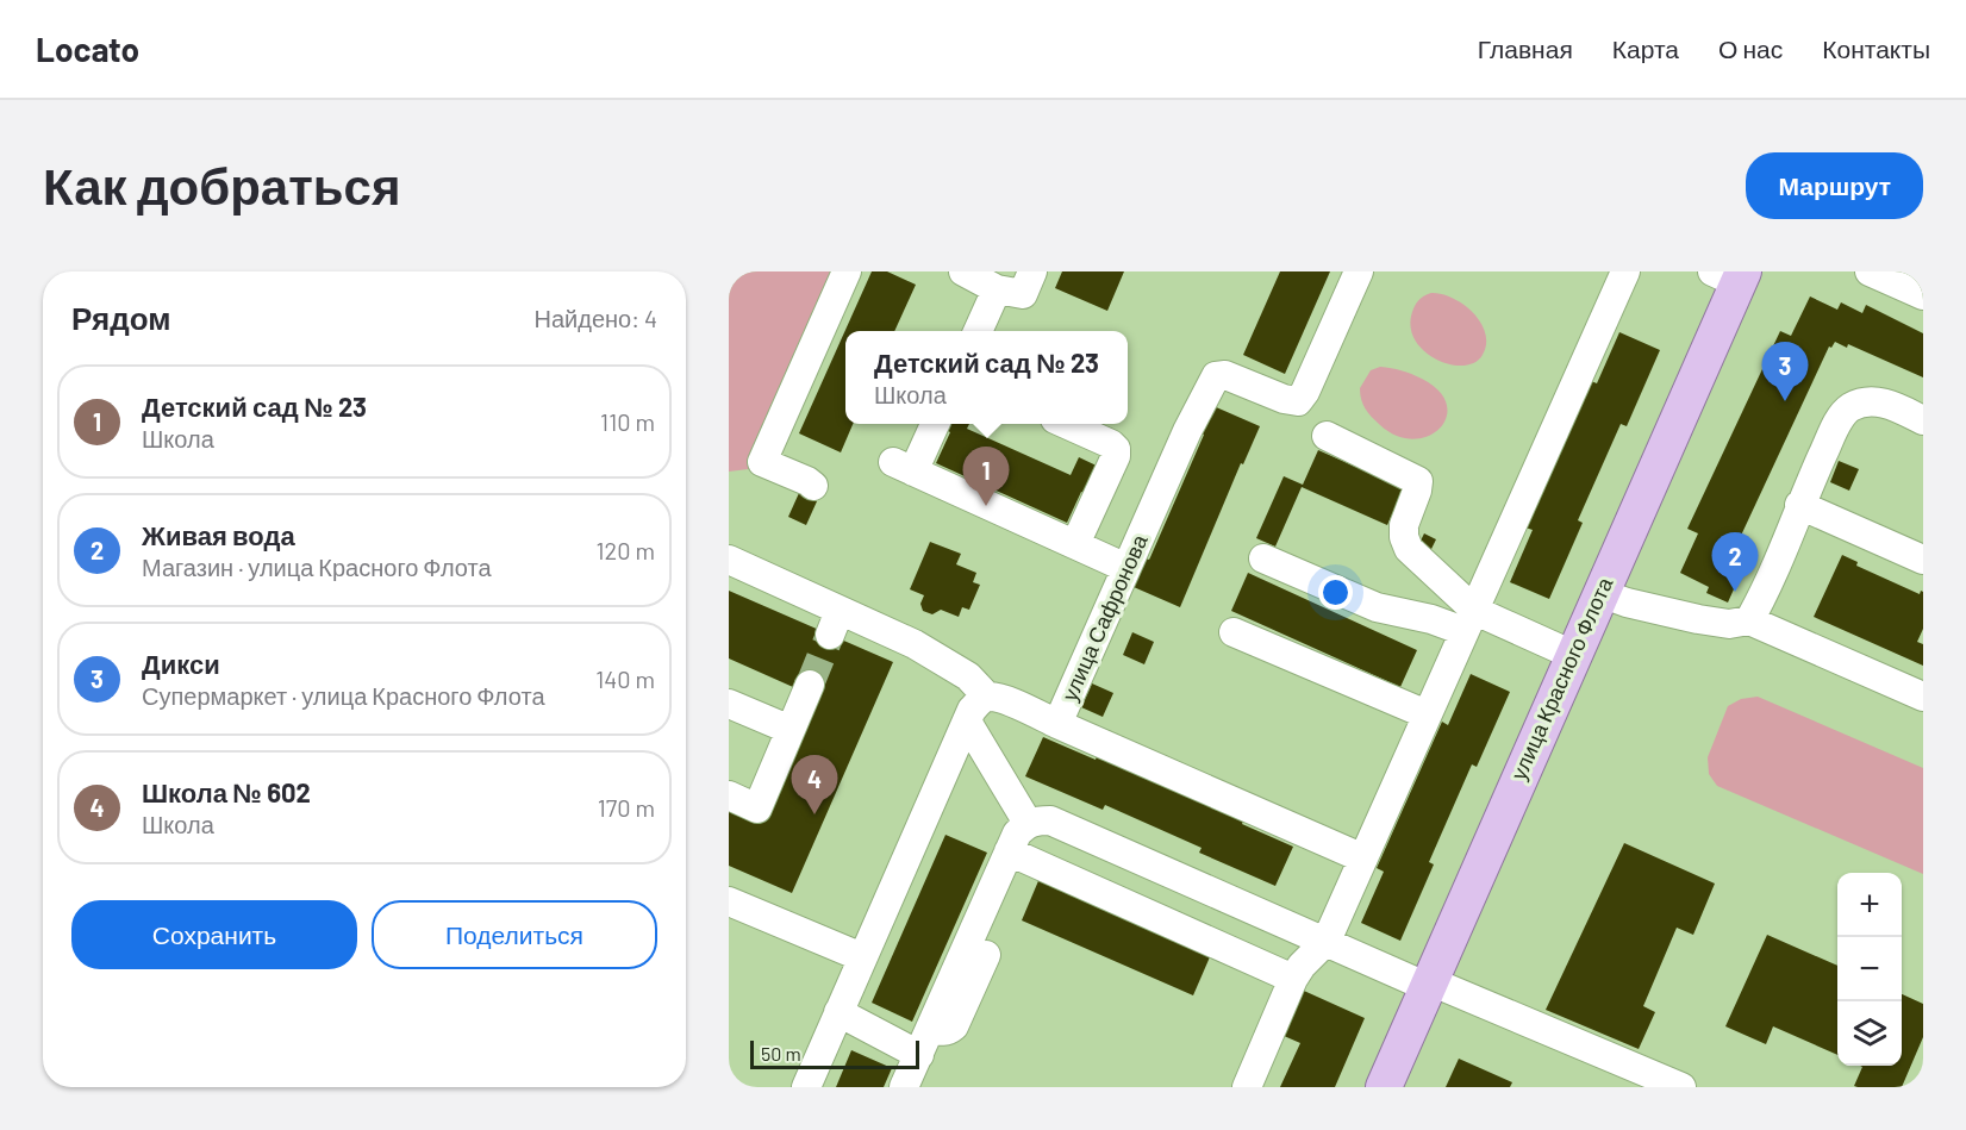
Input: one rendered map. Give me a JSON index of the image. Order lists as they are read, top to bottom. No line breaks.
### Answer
{"streets":{"main road":["улица Красного Флота"],"lane":["улица Сафронова"]},"scale_bar":"50 m","page":{"header":"Locato","nav":["Главная","Карта","О нас","Контакты"],"buttons":["Маршрут",["Сохранить","Поделиться"]],"title":"Как добраться","heading":["Рядом","Найдено: 4"],"popup":["Детский сад № 23","Школа"],"pins":["3","1","2","4"],"list":[{"mark":"1","name":"Детский сад № 23","note":"Школа","value":"110 m"},{"mark":"2","name":"Живая вода","note":"Магазин · улица Красного Флота","value":"120 m"},{"mark":"3","name":"Дикси","note":"Супермаркет · улица Красного Флота","value":"140 m"},{"mark":"4","name":"Школа № 602","note":"Школа","value":"170 m"}],"map_buttons":["+","−"],"scale":"50 m"}}
